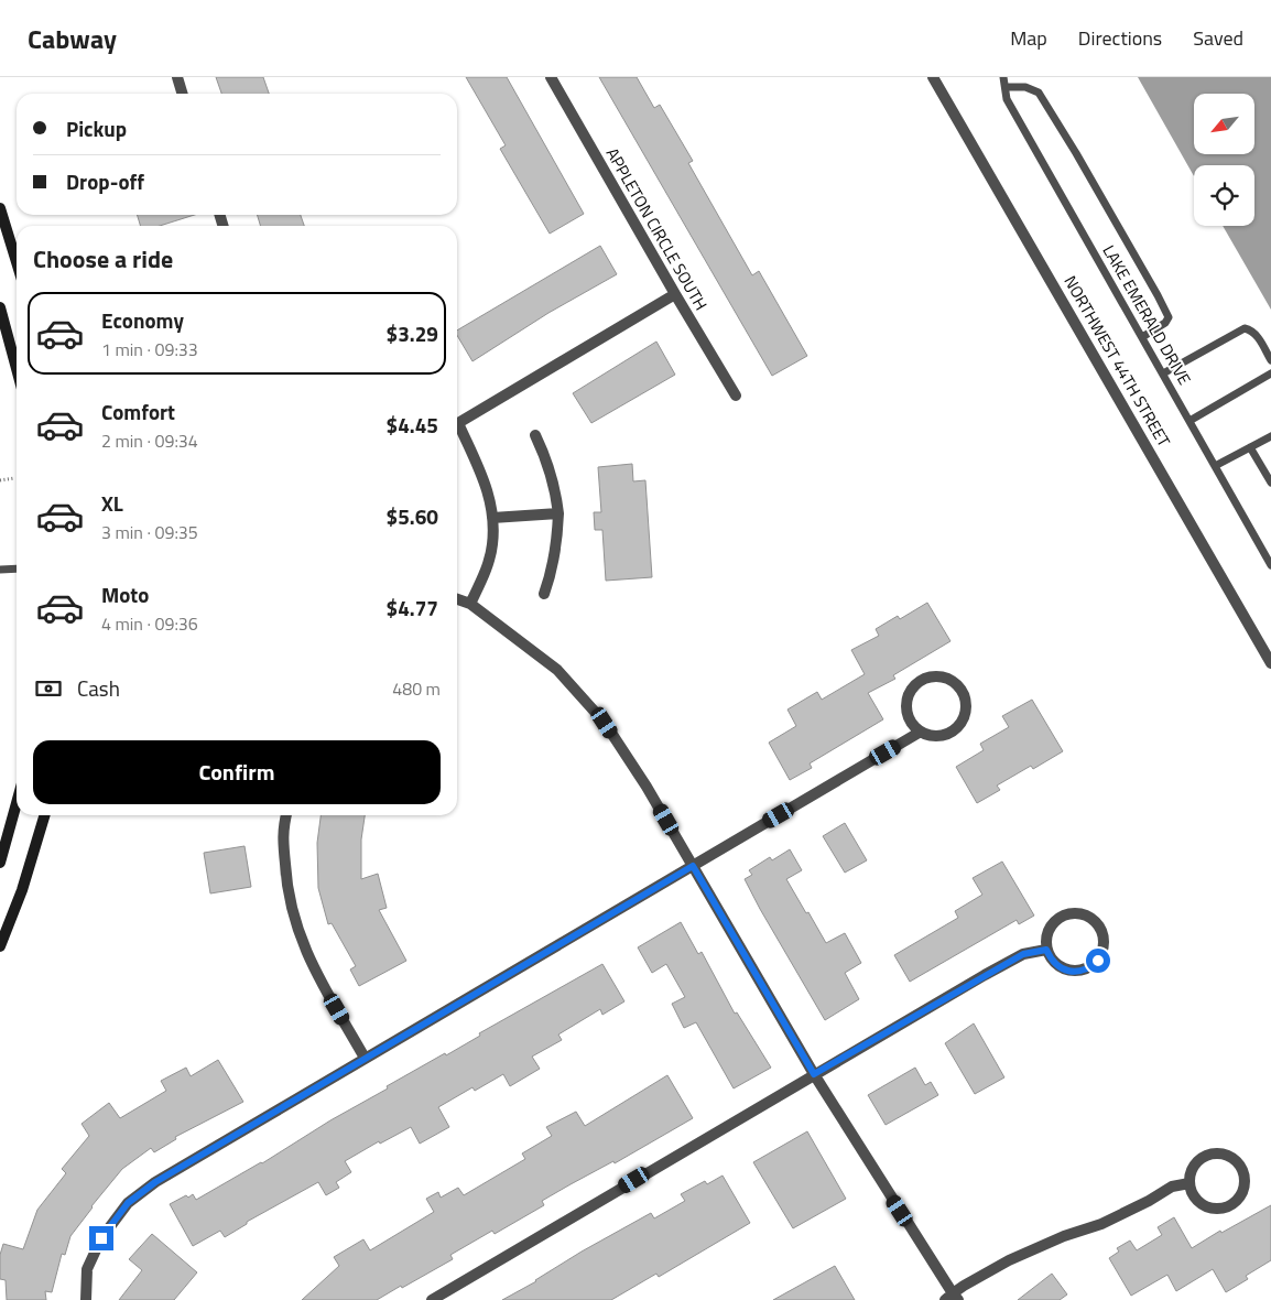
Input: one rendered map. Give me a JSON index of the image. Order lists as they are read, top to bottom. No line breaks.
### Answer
{"streets":{"street":["APPLETON CIRCLE SOUTH","NORTHWEST 44TH STREET"],"lane":["LAKE EMERALD DRIVE"]},"north":"bottom left","page":{"header":"Cabway","nav":["Map","Directions","Saved"],"banner":["Pickup","Drop-off"],"heading":"Choose a ride","list":[{"name":"Economy","note":"1 min · 09:33","value":"$3.29"},{"name":"Comfort","note":"2 min · 09:34","value":"$4.45"},{"name":"XL","note":"3 min · 09:35","value":"$5.60"},{"name":"Moto","note":"4 min · 09:36","value":"$4.77"}],"pay":["Cash","480 m"],"buttons":"Confirm"}}
